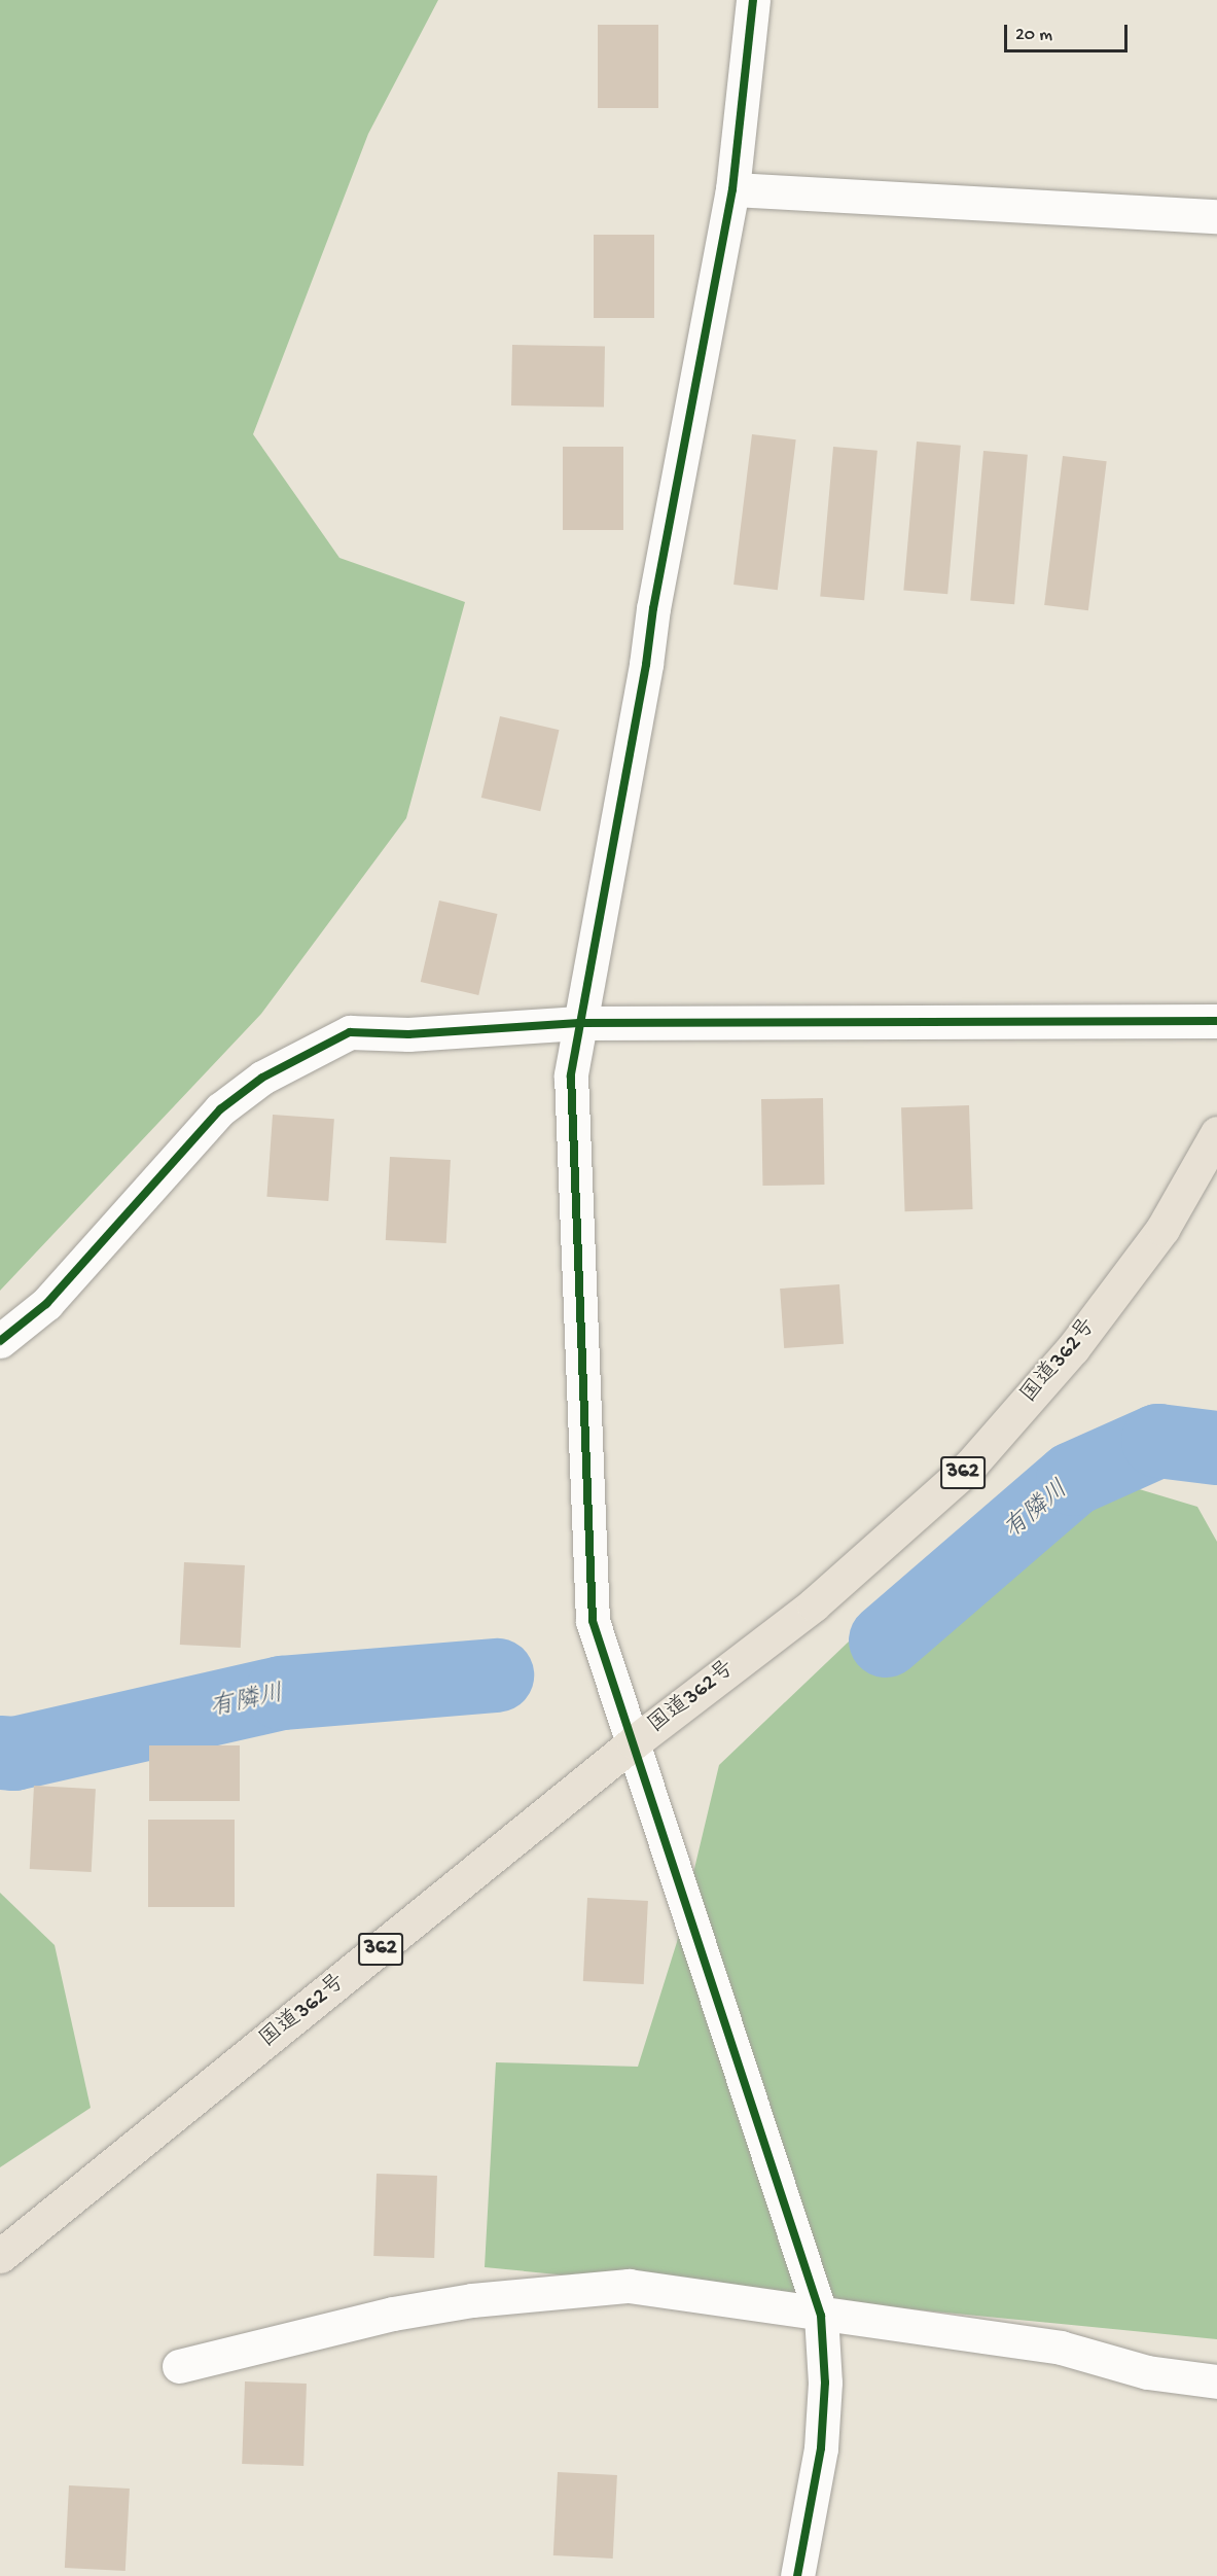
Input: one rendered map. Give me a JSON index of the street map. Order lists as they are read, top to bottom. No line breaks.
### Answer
{"streets":{"highway":["国道362号","362"]},"water":["有隣川"],"scale_bar":"20 m"}
